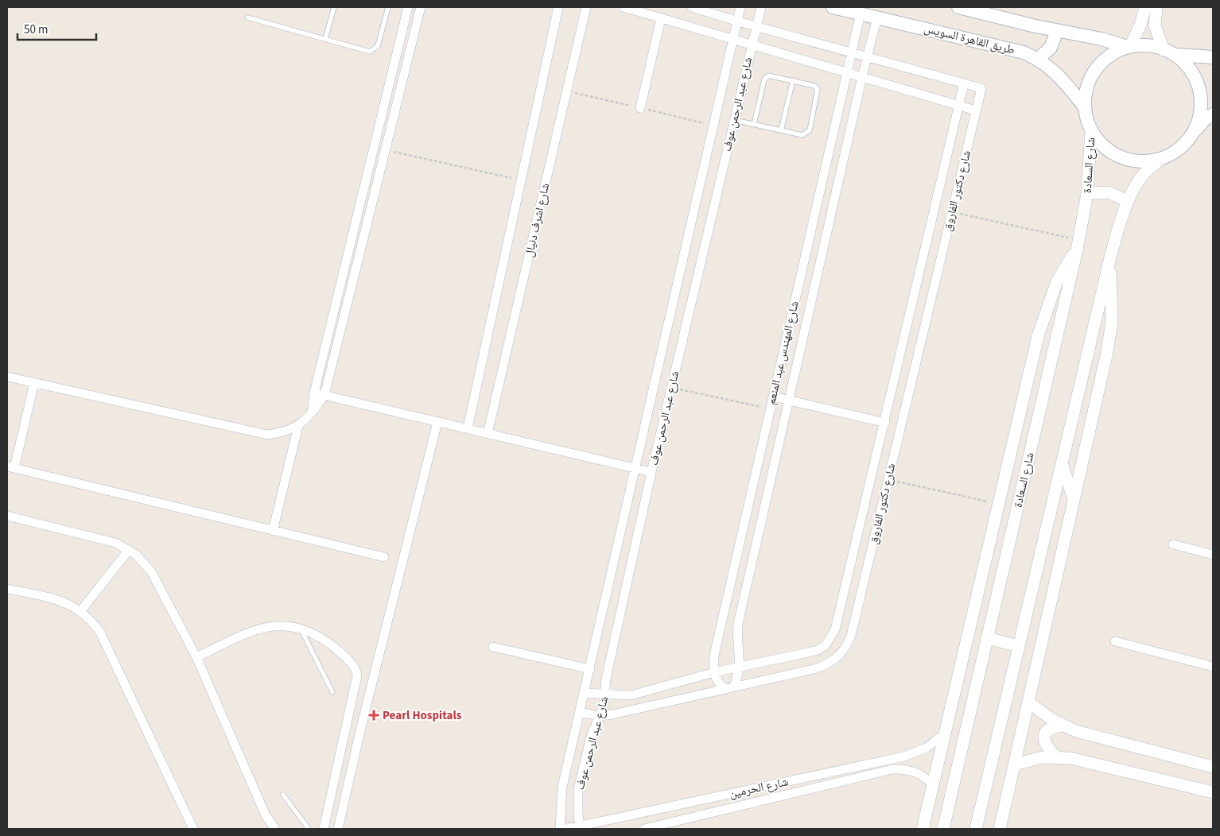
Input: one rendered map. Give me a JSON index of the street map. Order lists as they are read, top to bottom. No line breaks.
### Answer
{"streets":{"main road":["طريق القاهرة السويس"],"street":["شارع عبد الرحمن عوف","شارع السعادة","شارع دكتور الفاروق","شارع اشرف دنيال","شارع المهندس عبد المنعم","شارع الحرمين"]},"crossings":[["طريق القاهرة السويس","شارع السعادة"],["طريق القاهرة السويس","شارع المهندس عبد المنعم"],["شارع عبد الرحمن عوف","شارع دكتور الفاروق"],["شارع عبد الرحمن عوف","شارع الحرمين"],["شارع دكتور الفاروق","شارع المهندس عبد المنعم"]],"places":{"health":["Pearl Hospitals"]},"scale_bar":"50 m"}
